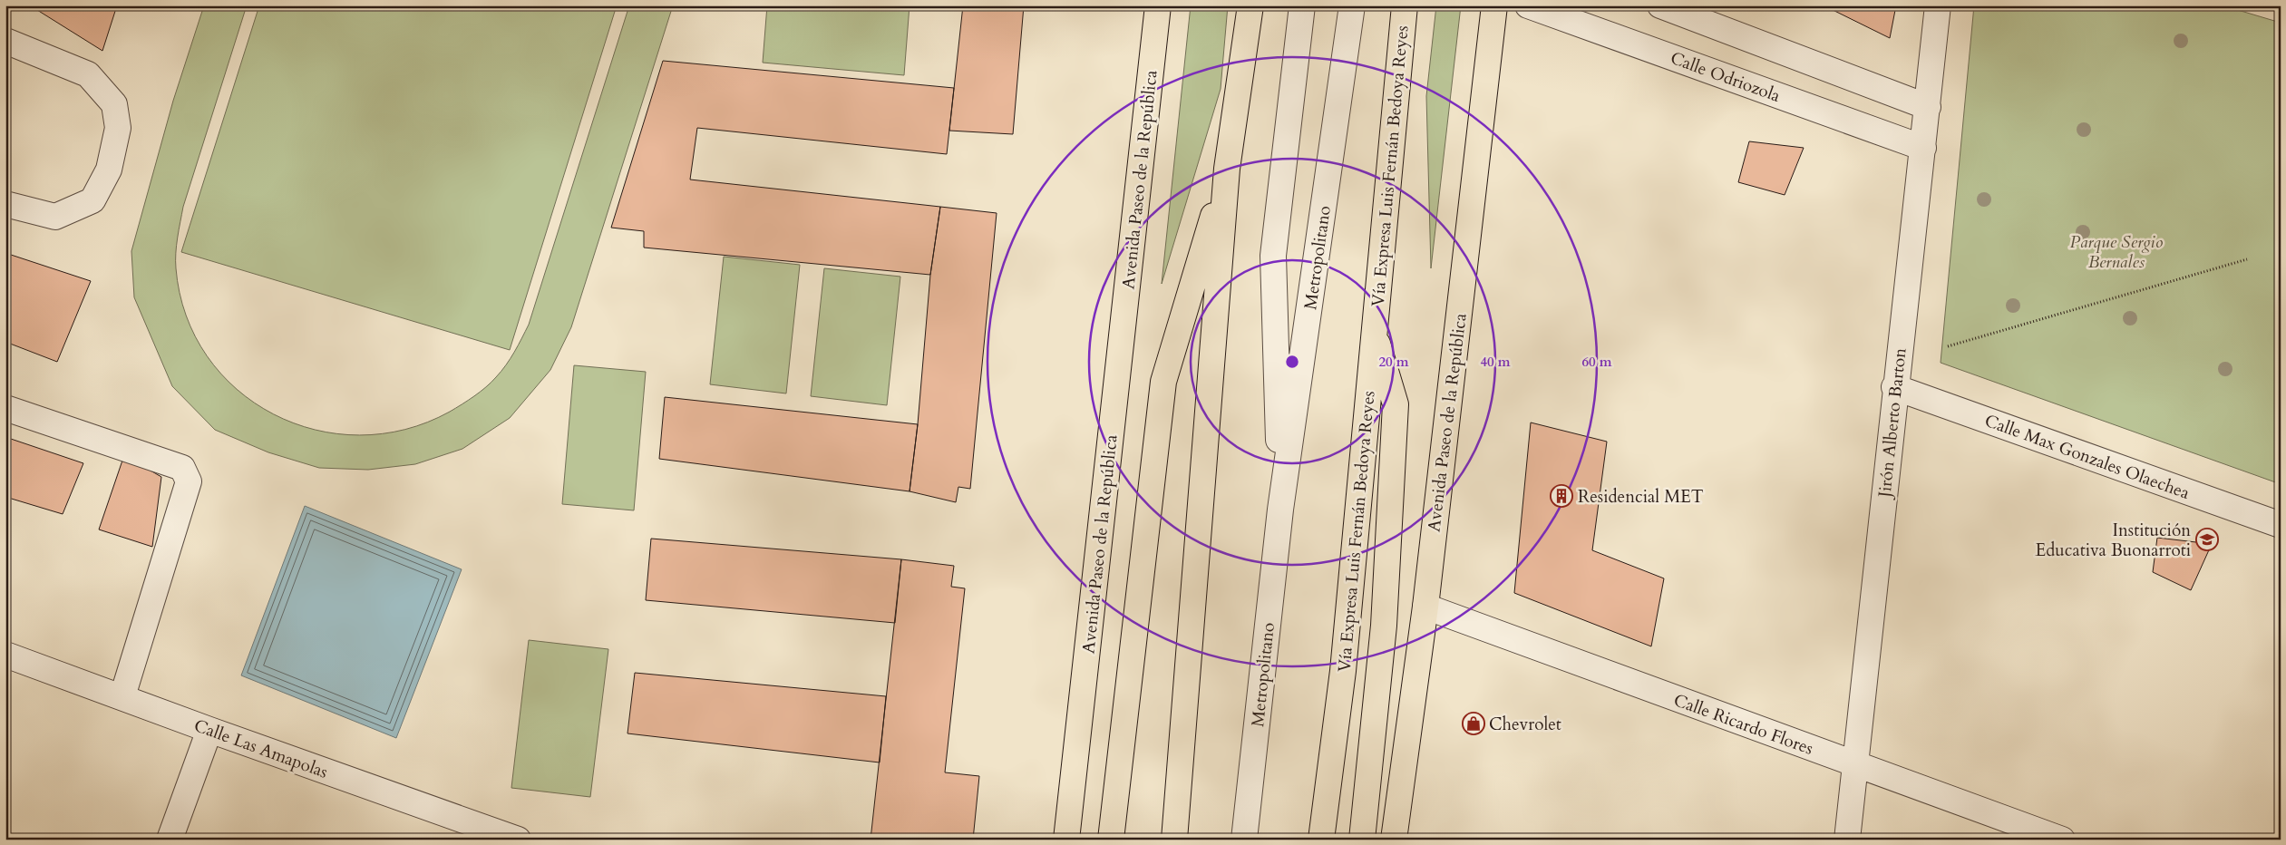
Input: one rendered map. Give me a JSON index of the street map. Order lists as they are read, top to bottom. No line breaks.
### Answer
{"streets":{"main road":["Vía Expresa Luis Fernán Bedoya Reyes","Avenida Paseo de la República"],"street":["Calle Odriozola","Metropolitano","Jirón Alberto Barton","Calle Max Gonzales Olaechea","Calle Ricardo Flores","Calle Las Amapolas"]},"crossings":[["Calle Odriozola","Jirón Alberto Barton"],["Avenida Paseo de la República","Calle Ricardo Flores"],["Jirón Alberto Barton","Calle Max Gonzales Olaechea"],["Jirón Alberto Barton","Calle Ricardo Flores"]],"parks":["Parque Sergio Bernales"],"places":{"building":["Residencial MET"],"school or university":["Institución Educativa Buonarroti"],"shop":["Chevrolet"]},"rings":["20 m","40 m","60 m"]}
